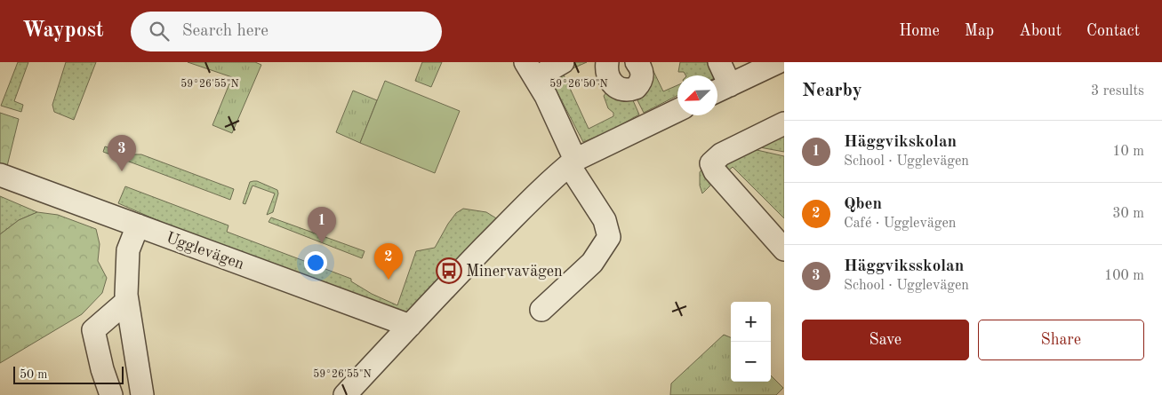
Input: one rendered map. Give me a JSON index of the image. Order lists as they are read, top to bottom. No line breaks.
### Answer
{"streets":{"street":["Ugglevägen"]},"places":{"bus stop":["Minervavägen"]},"scale_bar":"50 m","north":"bottom left","page":{"header":"Waypost","search":"Search here","nav":["Home","Map","About","Contact"],"heading":["Nearby","3 results"],"list":[{"mark":"1","name":"Häggvikskolan","note":"School · Ugglevägen","value":"10 m"},{"mark":"2","name":"Qben","note":"Café · Ugglevägen","value":"30 m"},{"mark":"3","name":"Häggviksskolan","note":"School · Ugglevägen","value":"100 m"}],"pins":["3","1","2"],"map_buttons":["+","−"],"buttons":["Save","Share"],"scale":"50 m"},"coordinates":["59°26'55\"N","59°26'50\"N"]}
